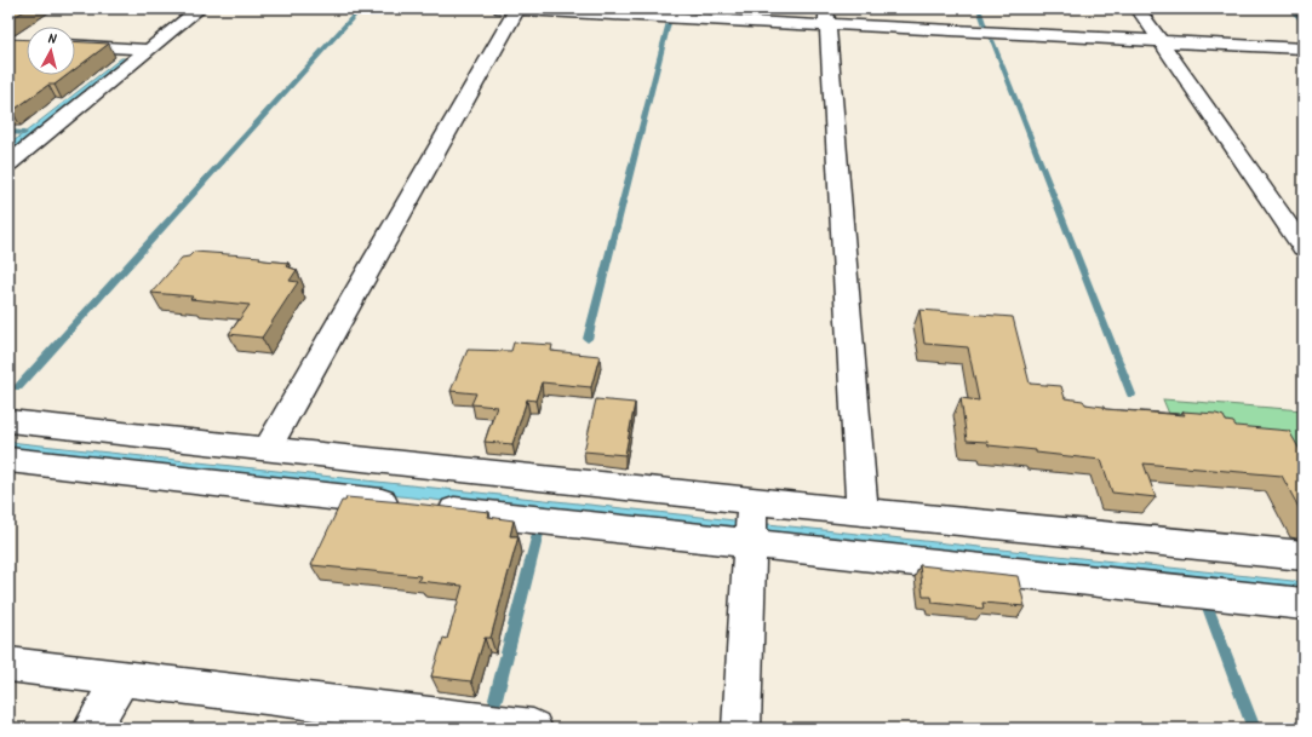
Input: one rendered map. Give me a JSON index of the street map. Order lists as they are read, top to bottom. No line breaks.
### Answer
{"north":"top"}
